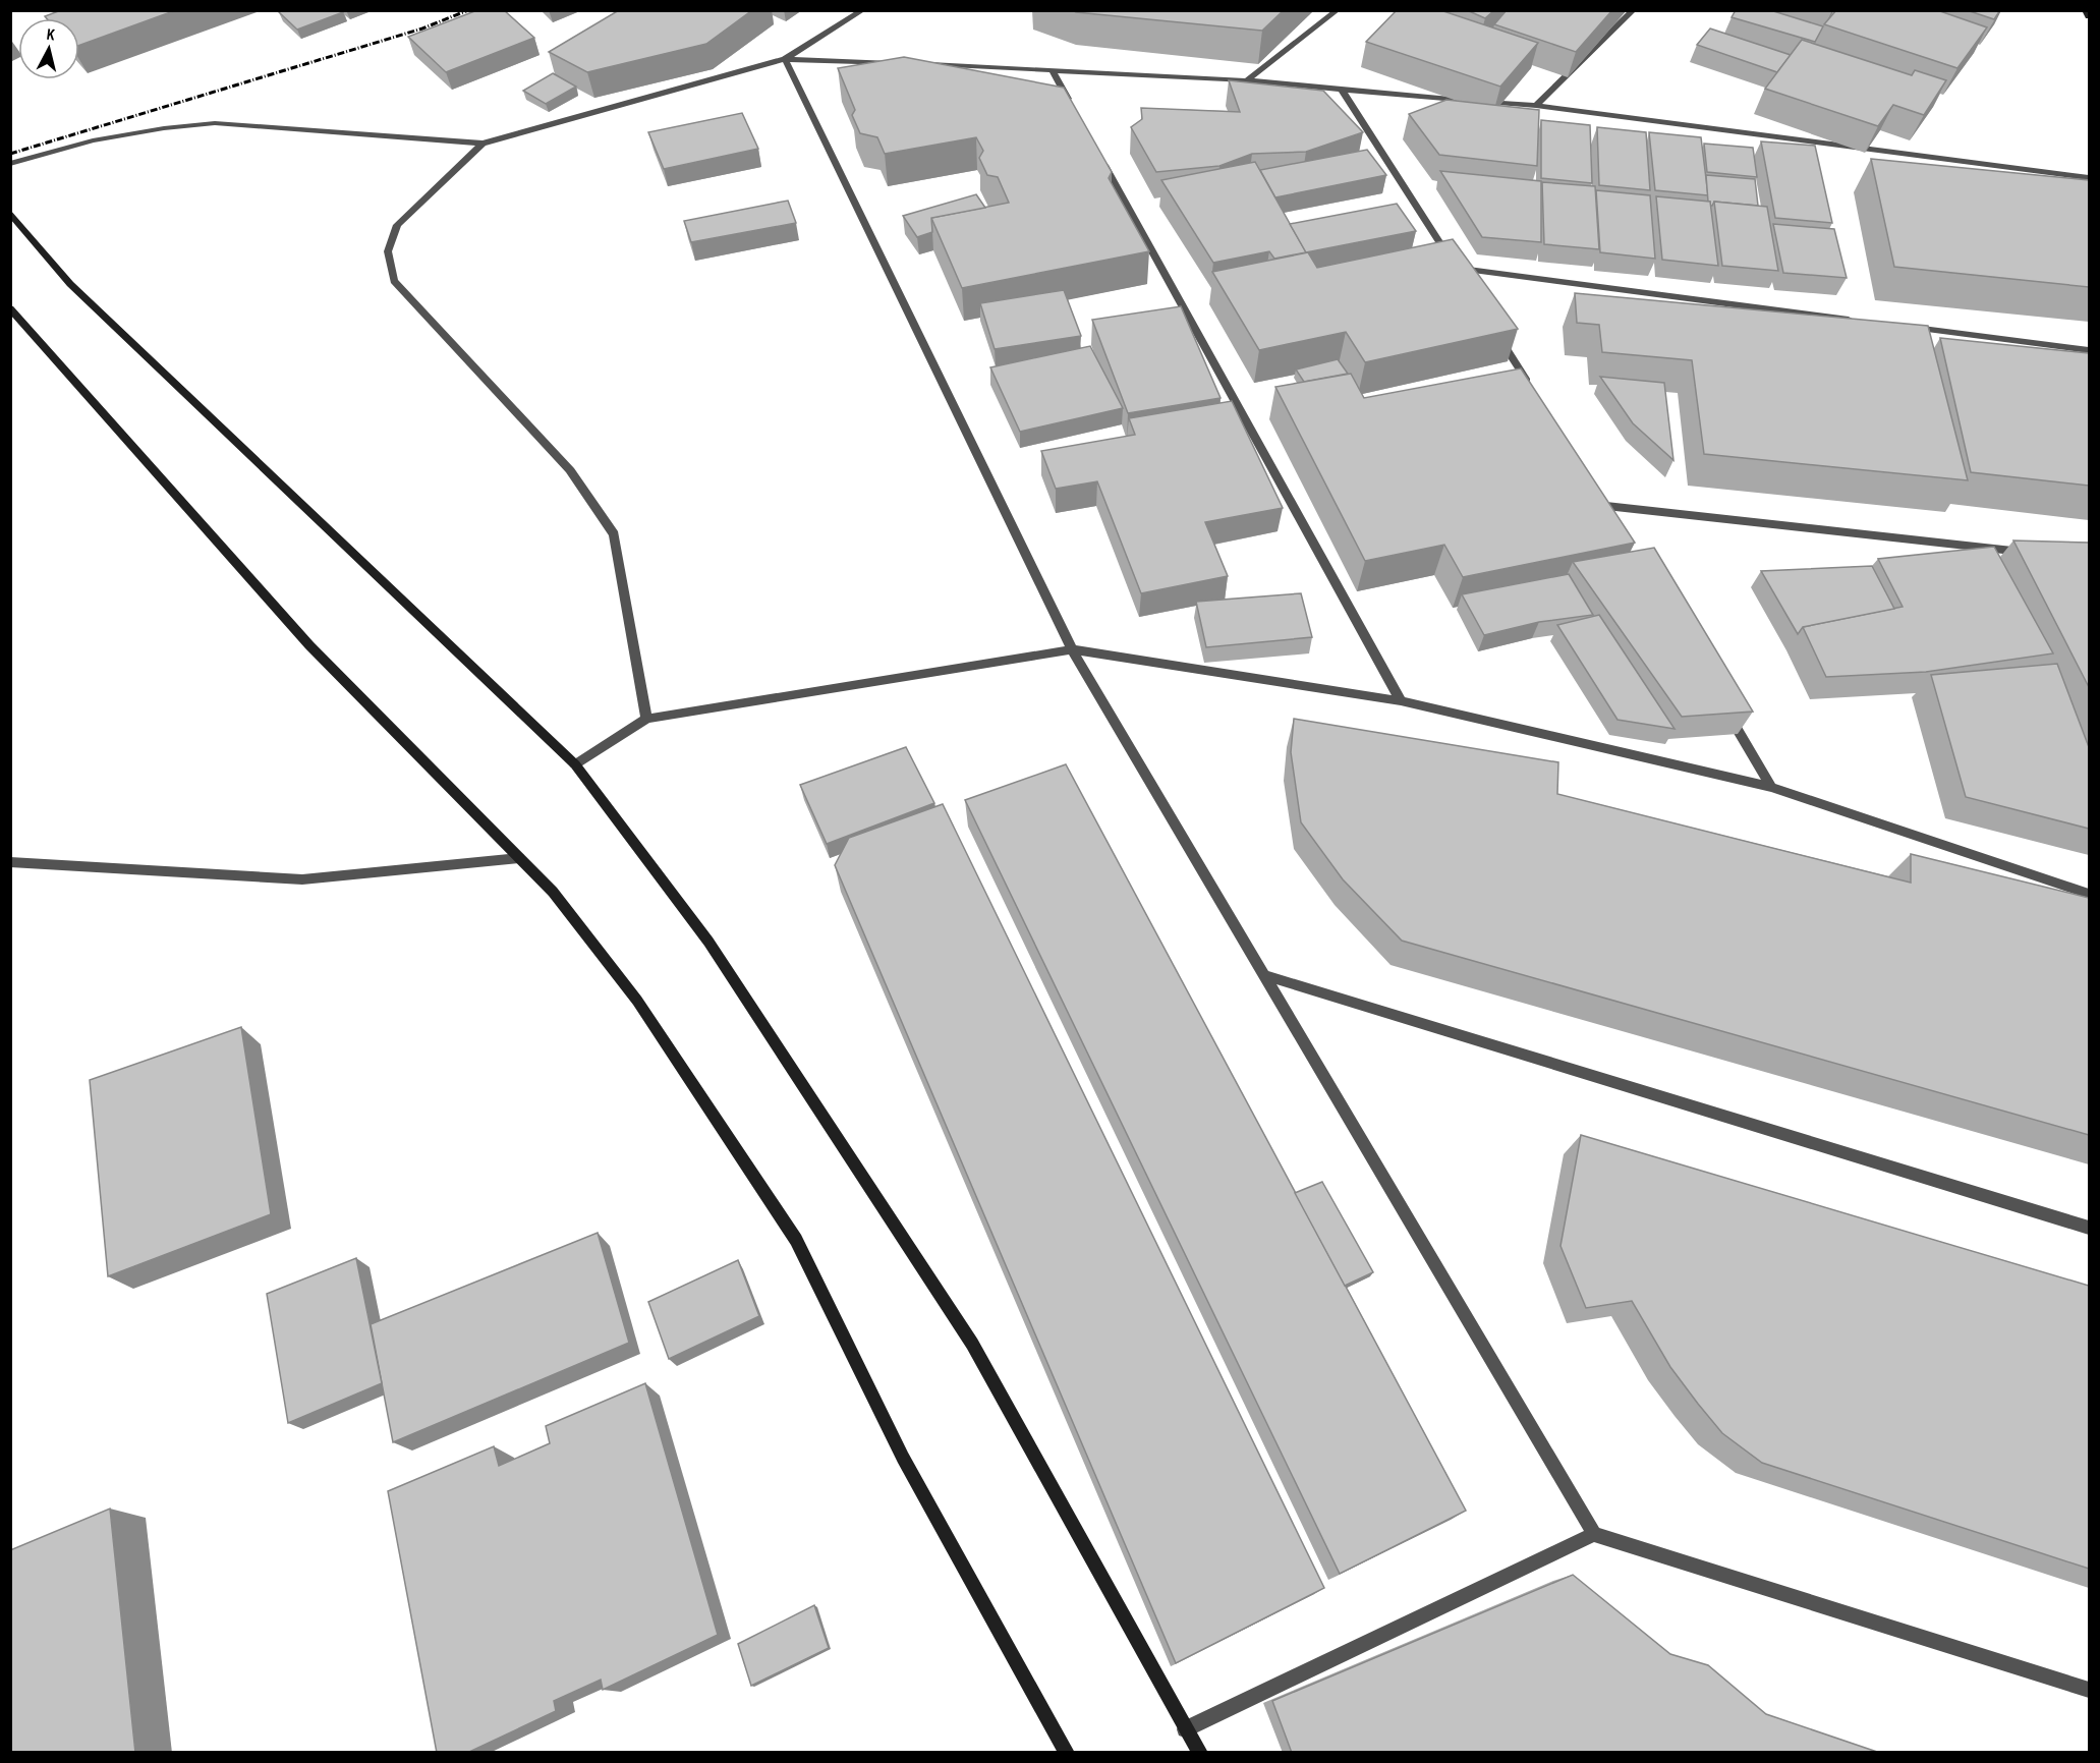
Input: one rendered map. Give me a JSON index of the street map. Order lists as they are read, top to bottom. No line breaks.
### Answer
{"north":"top"}
